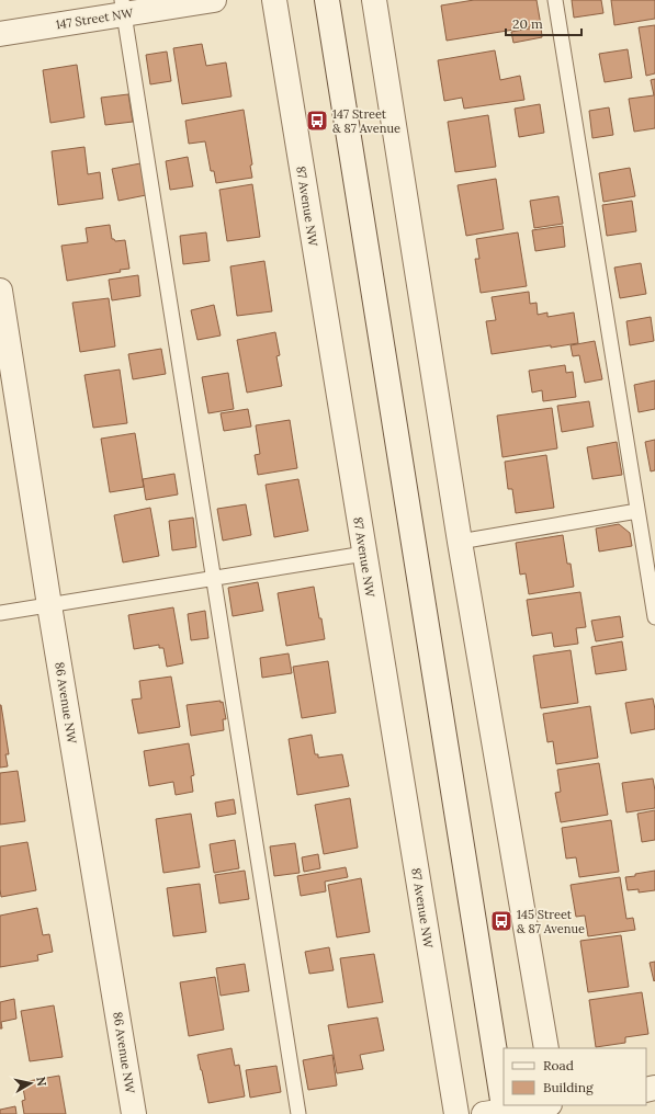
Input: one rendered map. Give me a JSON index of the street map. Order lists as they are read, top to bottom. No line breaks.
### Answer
{"streets":{"street":["147 Street NW","87 Avenue NW","86 Avenue NW"]},"places":{"bus stop":["147 Street & 87 Avenue","145 Street & 87 Avenue"]},"legend":["Road","Building"],"scale_bar":"20 m","north":"right"}
